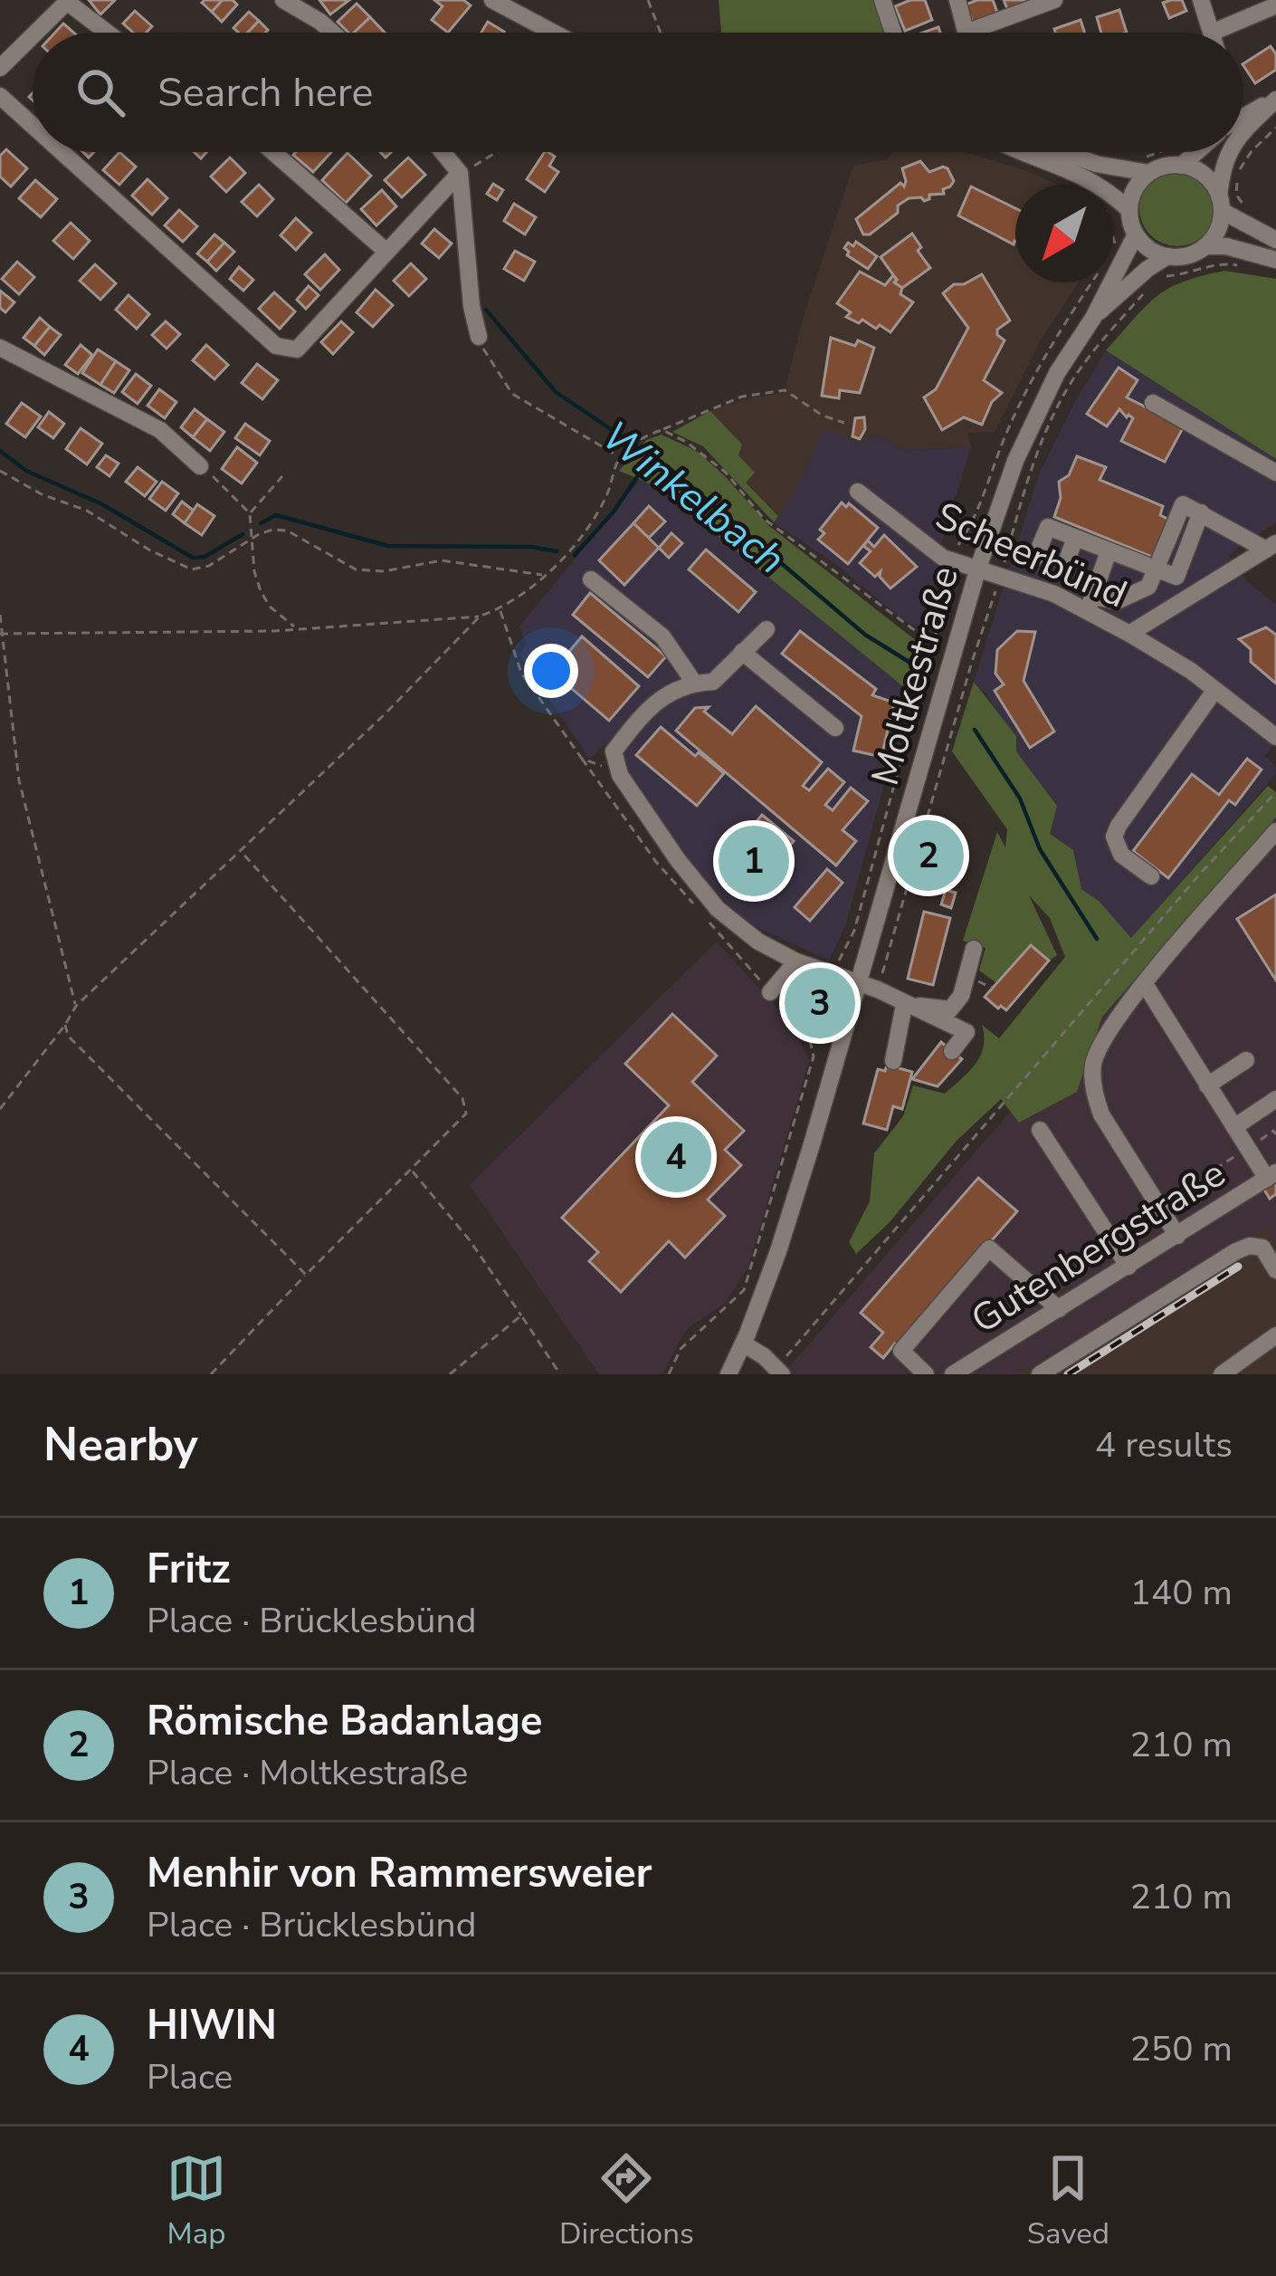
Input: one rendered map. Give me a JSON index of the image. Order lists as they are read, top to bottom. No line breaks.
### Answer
{"streets":{"street":["Scheerbünd","Moltkestraße","Gutenbergstraße"]},"crossings":[["Scheerbünd","Moltkestraße"]],"water":["Winkelbach"],"north":"bottom left","page":{"search":"Search here","pins":["2","1","3","4"],"heading":["Nearby","4 results"],"list":[{"mark":"1","name":"Fritz","note":"Place · Brücklesbünd","value":"140 m"},{"mark":"2","name":"Römische Badanlage","note":"Place · Moltkestraße","value":"210 m"},{"mark":"3","name":"Menhir von Rammersweier","note":"Place · Brücklesbünd","value":"210 m"},{"mark":"4","name":"HIWIN","note":"Place","value":"250 m"}],"nav":["Map","Directions","Saved"]}}
